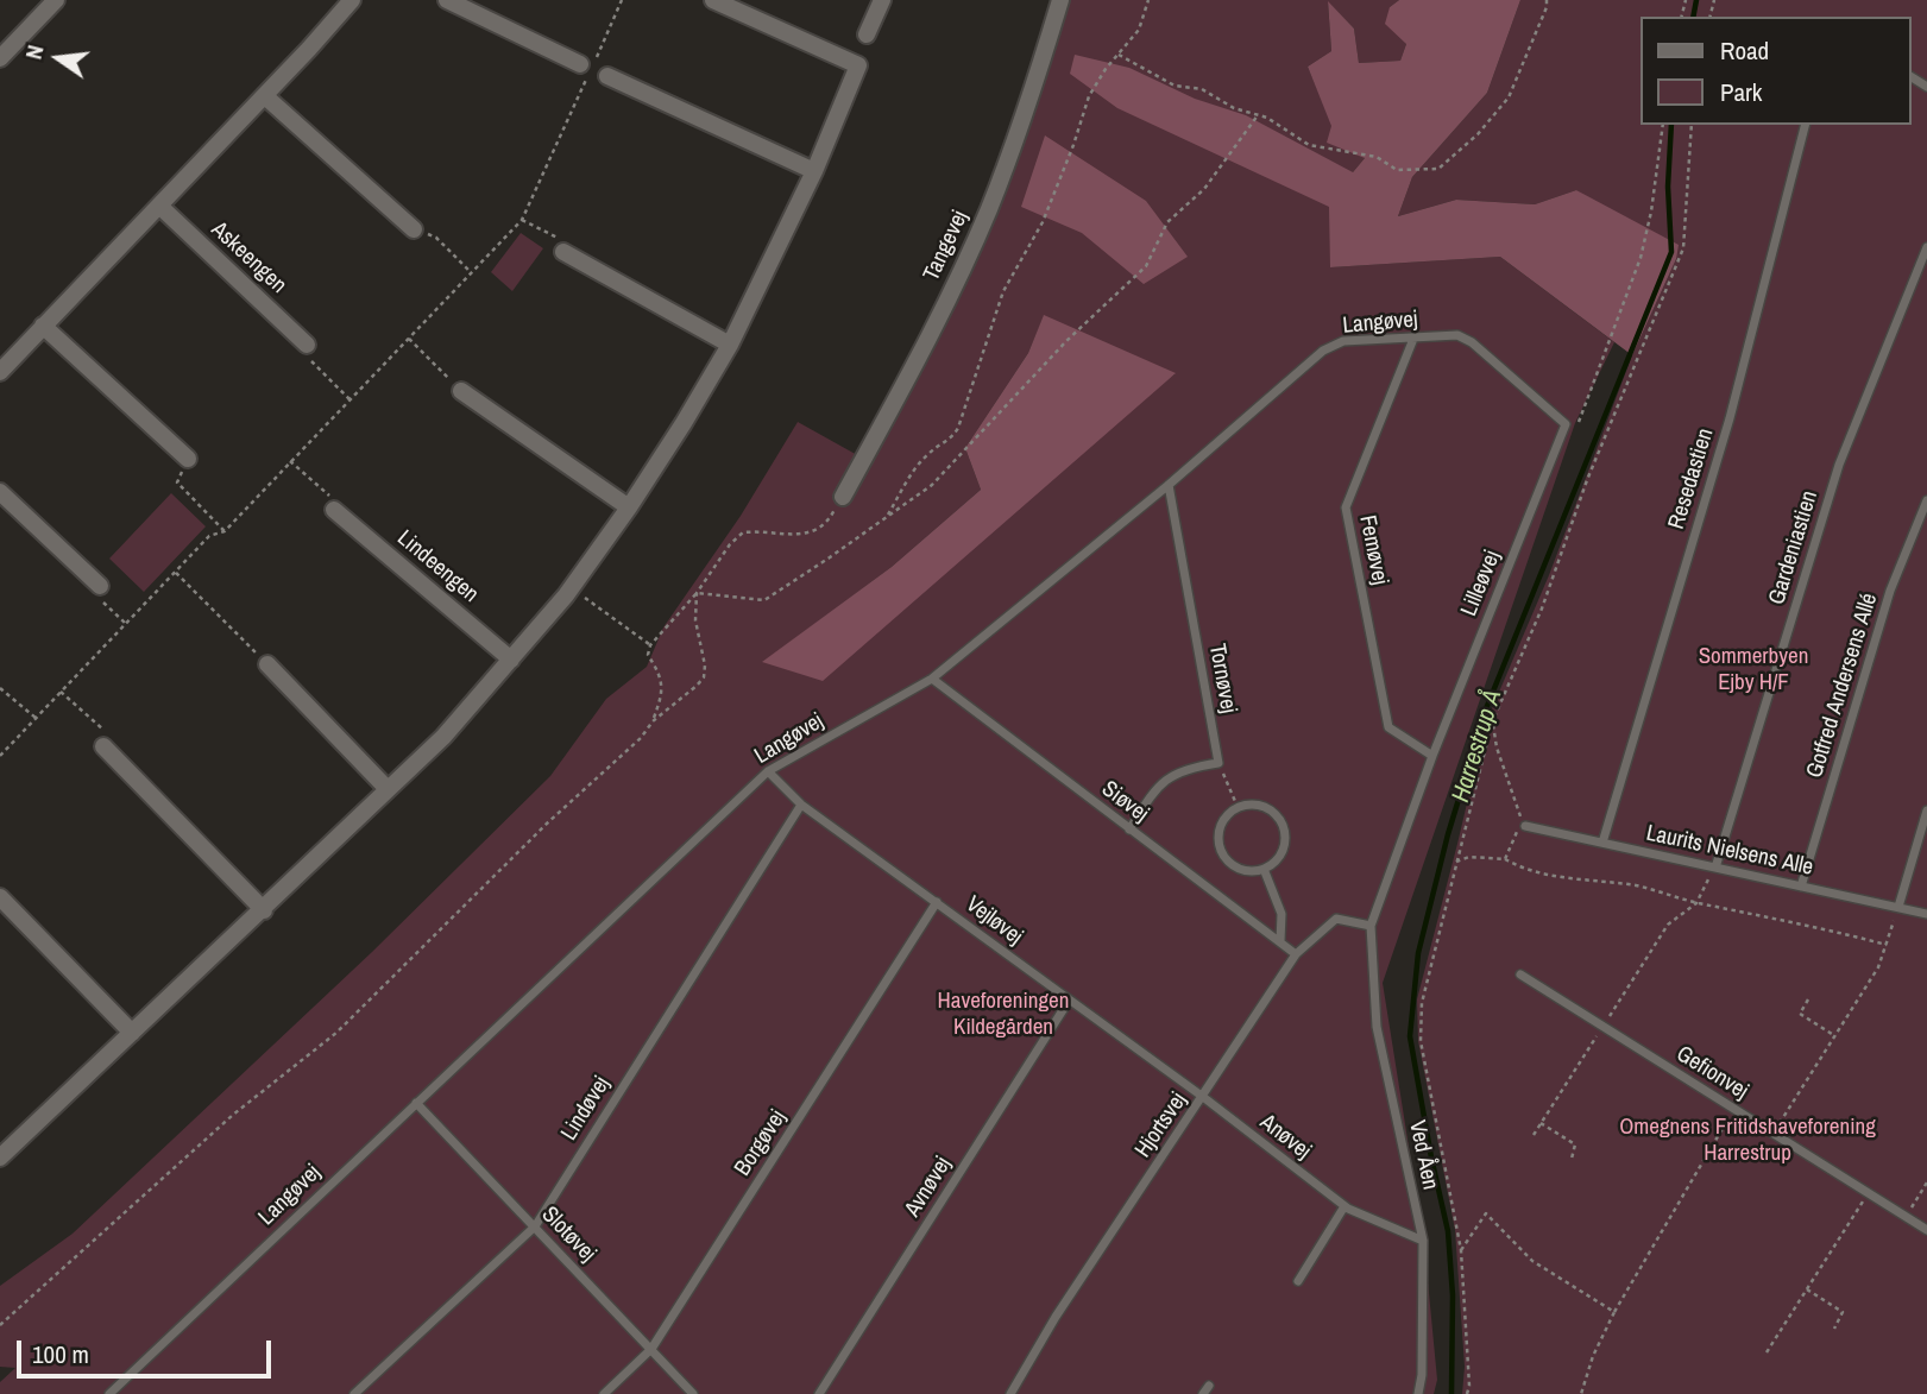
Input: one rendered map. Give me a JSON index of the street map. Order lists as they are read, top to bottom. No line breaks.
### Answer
{"streets":{"street":["Tangevej","Askeengen","Lindeengen"],"lane":["Langøvej","Resedastien","Gardeniastien","Femøvej","Lilleøvej","Tornøvej","Gotfred Andersens Allé","Siøvej","Laurits Nielsens Alle","Vejløvej","Gefionvej","Lindøvej","Hjortsvej","Anøvej","Borgøvej","Ved Åen","Avnøvej","Slotøvej"]},"crossings":[["Langøvej","Femøvej"],["Langøvej","Lilleøvej"],["Langøvej","Tornøvej"],["Langøvej","Siøvej"],["Langøvej","Vejløvej"],["Langøvej","Slotøvej"],["Resedastien","Laurits Nielsens Alle"],["Gardeniastien","Laurits Nielsens Alle"],["Femøvej","Lilleøvej"],["Lilleøvej","Hjortsvej"],["Lilleøvej","Ved Åen"],["Gotfred Andersens Allé","Laurits Nielsens Alle"],["Siøvej","Hjortsvej"],["Vejløvej","Lindøvej"],["Vejløvej","Hjortsvej"],["Vejløvej","Anøvej"],["Vejløvej","Borgøvej"],["Vejløvej","Avnøvej"],["Lindøvej","Slotøvej"],["Hjortsvej","Anøvej"],["Hjortsvej","Ved Åen"],["Anøvej","Ved Åen"],["Borgøvej","Slotøvej"]],"water":["Harrestrup Å"],"parks":["Sommerbyen Ejby H/F","Haveforeningen Kildegården","Omegnens Fritidshaveforening Harrestrup"],"legend":["Road","Park"],"scale_bar":"100 m","north":"left"}
